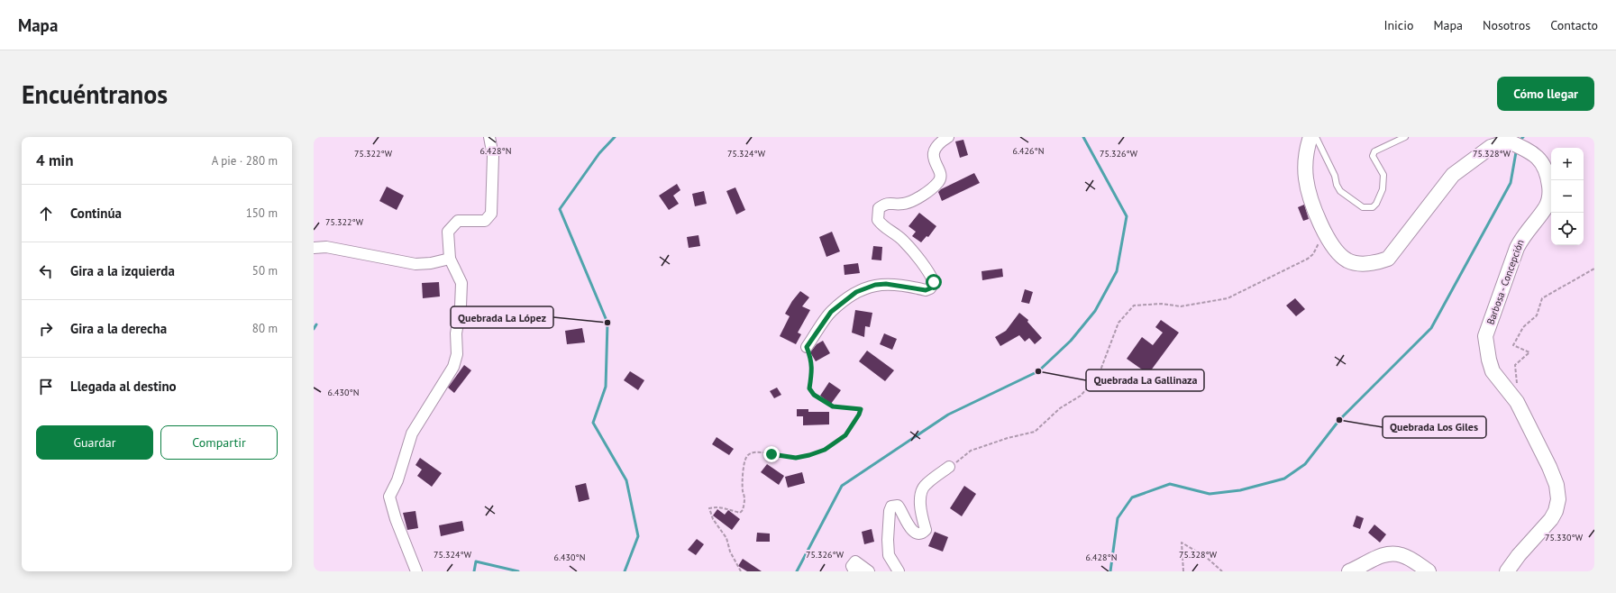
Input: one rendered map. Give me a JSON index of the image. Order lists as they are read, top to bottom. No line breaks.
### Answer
{"streets":{"main road":["Barbosa - Concepción"]},"places":["Quebrada La López","Quebrada La Gallinaza","Quebrada Los Giles"],"page":{"header":"Mapa","nav":["Inicio","Mapa","Nosotros","Contacto"],"buttons":["Cómo llegar",["Guardar","Compartir"]],"title":"Encuéntranos","heading":["4 min","A pie · 280 m"],"map_buttons":["+","−"],"list":[["Continúa","150 m"],["Gira a la izquierda","50 m"],["Gira a la derecha","80 m"],"Llegada al destino"]},"coordinates":["6.428°N","6.426°N","75.322°W","75.324°W","75.326°W","75.328°W","6.430°N","75.330°W"]}
